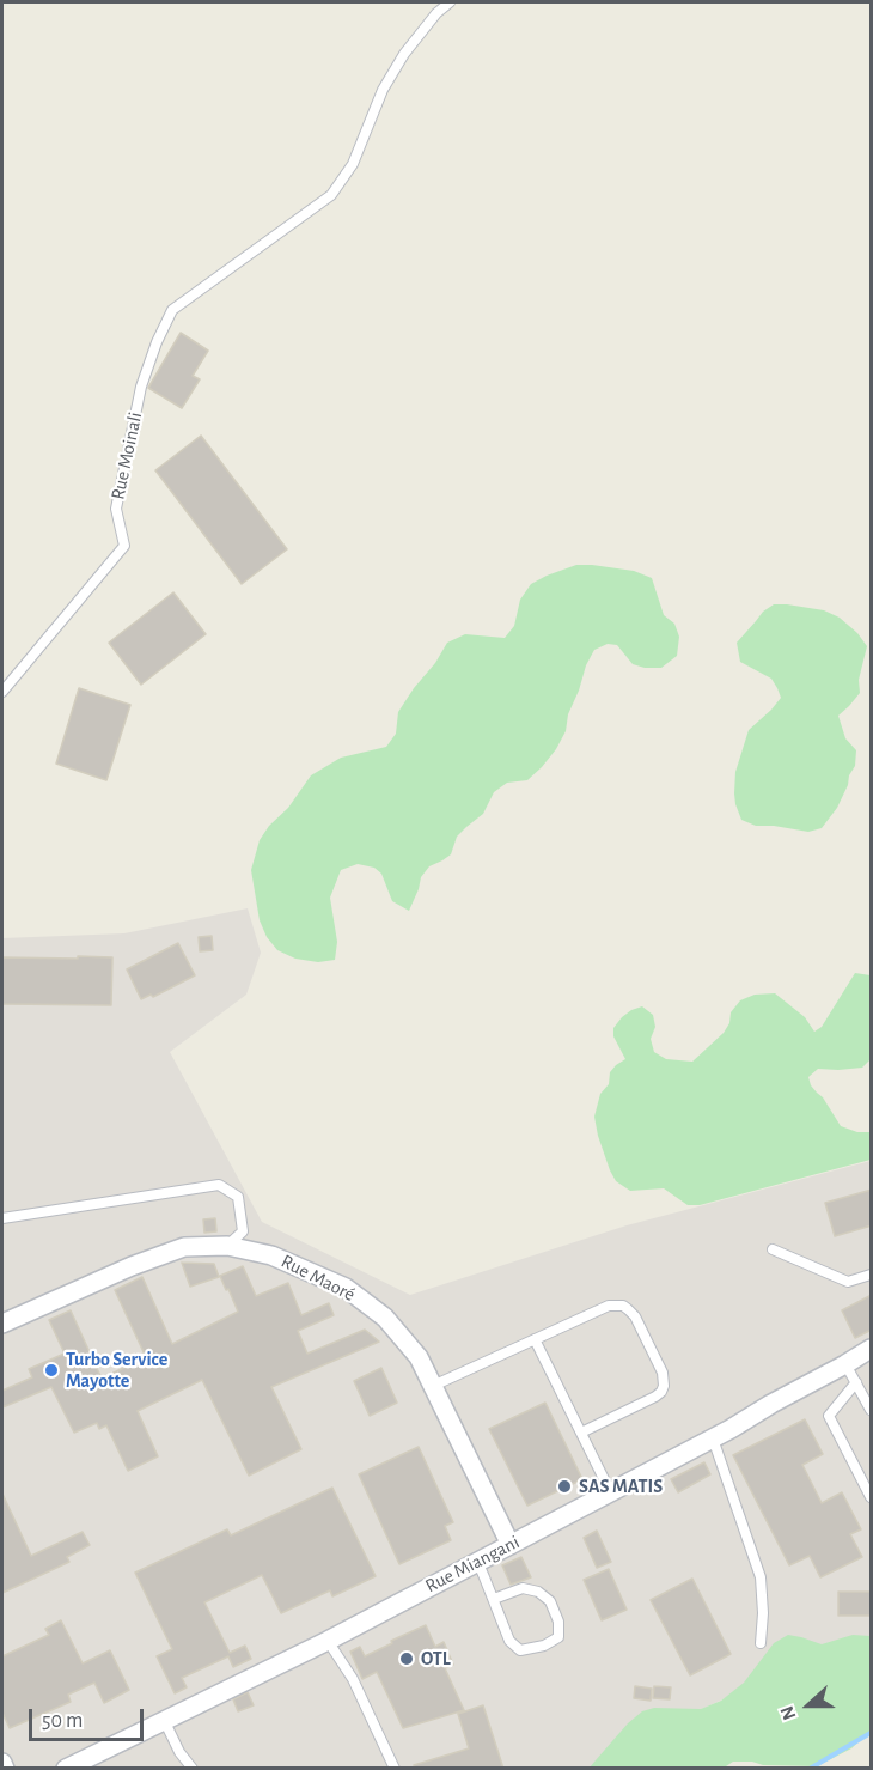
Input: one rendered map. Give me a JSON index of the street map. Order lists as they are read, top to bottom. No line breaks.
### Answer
{"streets":{"street":["Rue Maoré","Rue Miangani"],"lane":["Rue Moinali"]},"crossings":[["Rue Maoré","Rue Miangani"]],"places":["Turbo Service Mayotte","SAS MATIS","OTL"],"scale_bar":"50 m","north":"left"}
